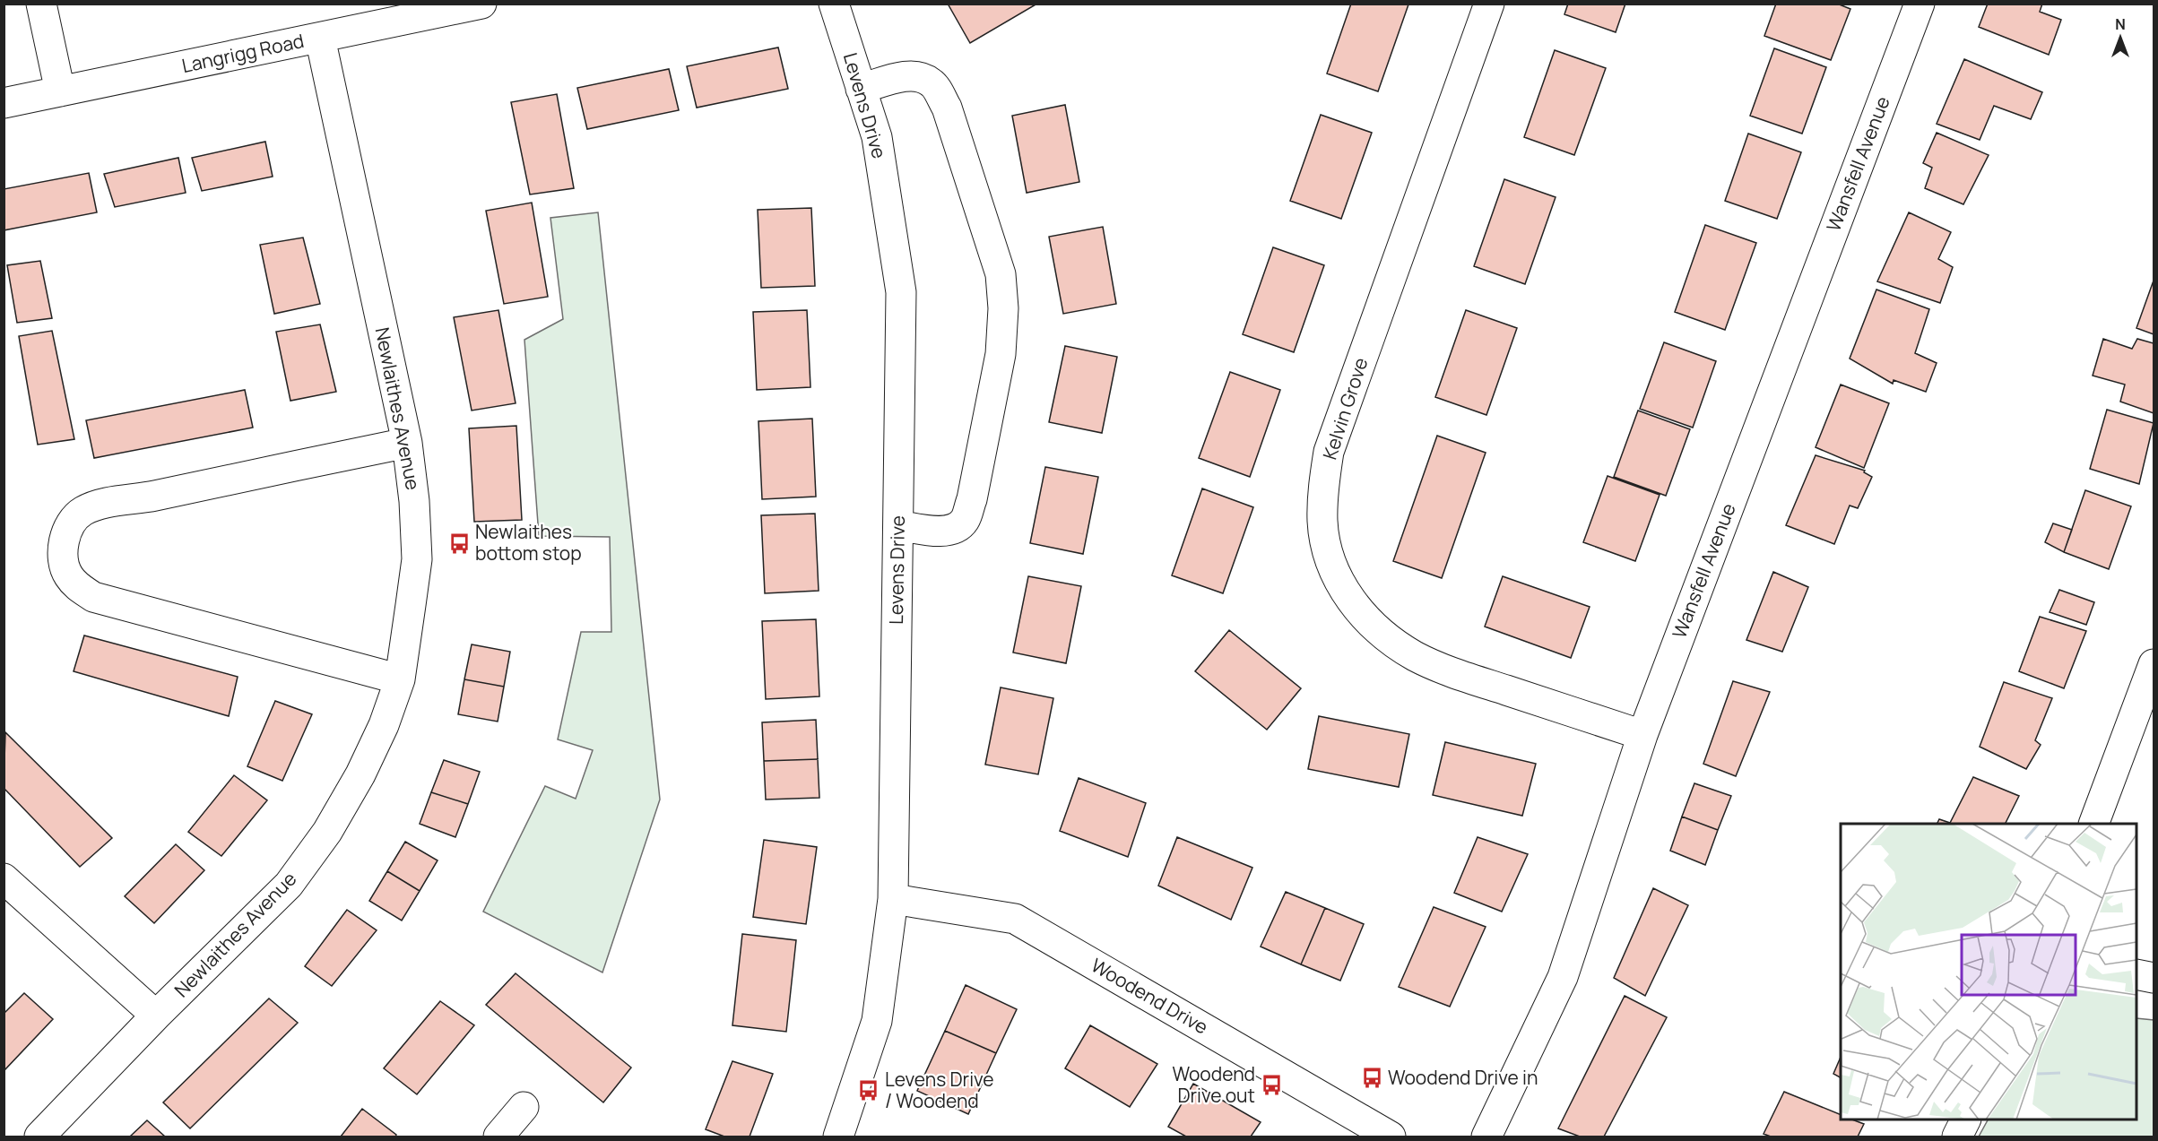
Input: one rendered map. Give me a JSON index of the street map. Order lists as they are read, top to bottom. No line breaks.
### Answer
{"streets":{"street":["Langrigg Road","Levens Drive","Wansfell Avenue","Newlaithes Avenue","Kelvin Grove","Woodend Drive"]},"crossings":[["Langrigg Road","Newlaithes Avenue"],["Levens Drive","Woodend Drive"],["Wansfell Avenue","Kelvin Grove"]],"places":{"bus stop":["Newlaithes bottom stop","Woodend Drive in","Woodend Drive out","Levens Drive / Woodend"]},"north":"top"}
